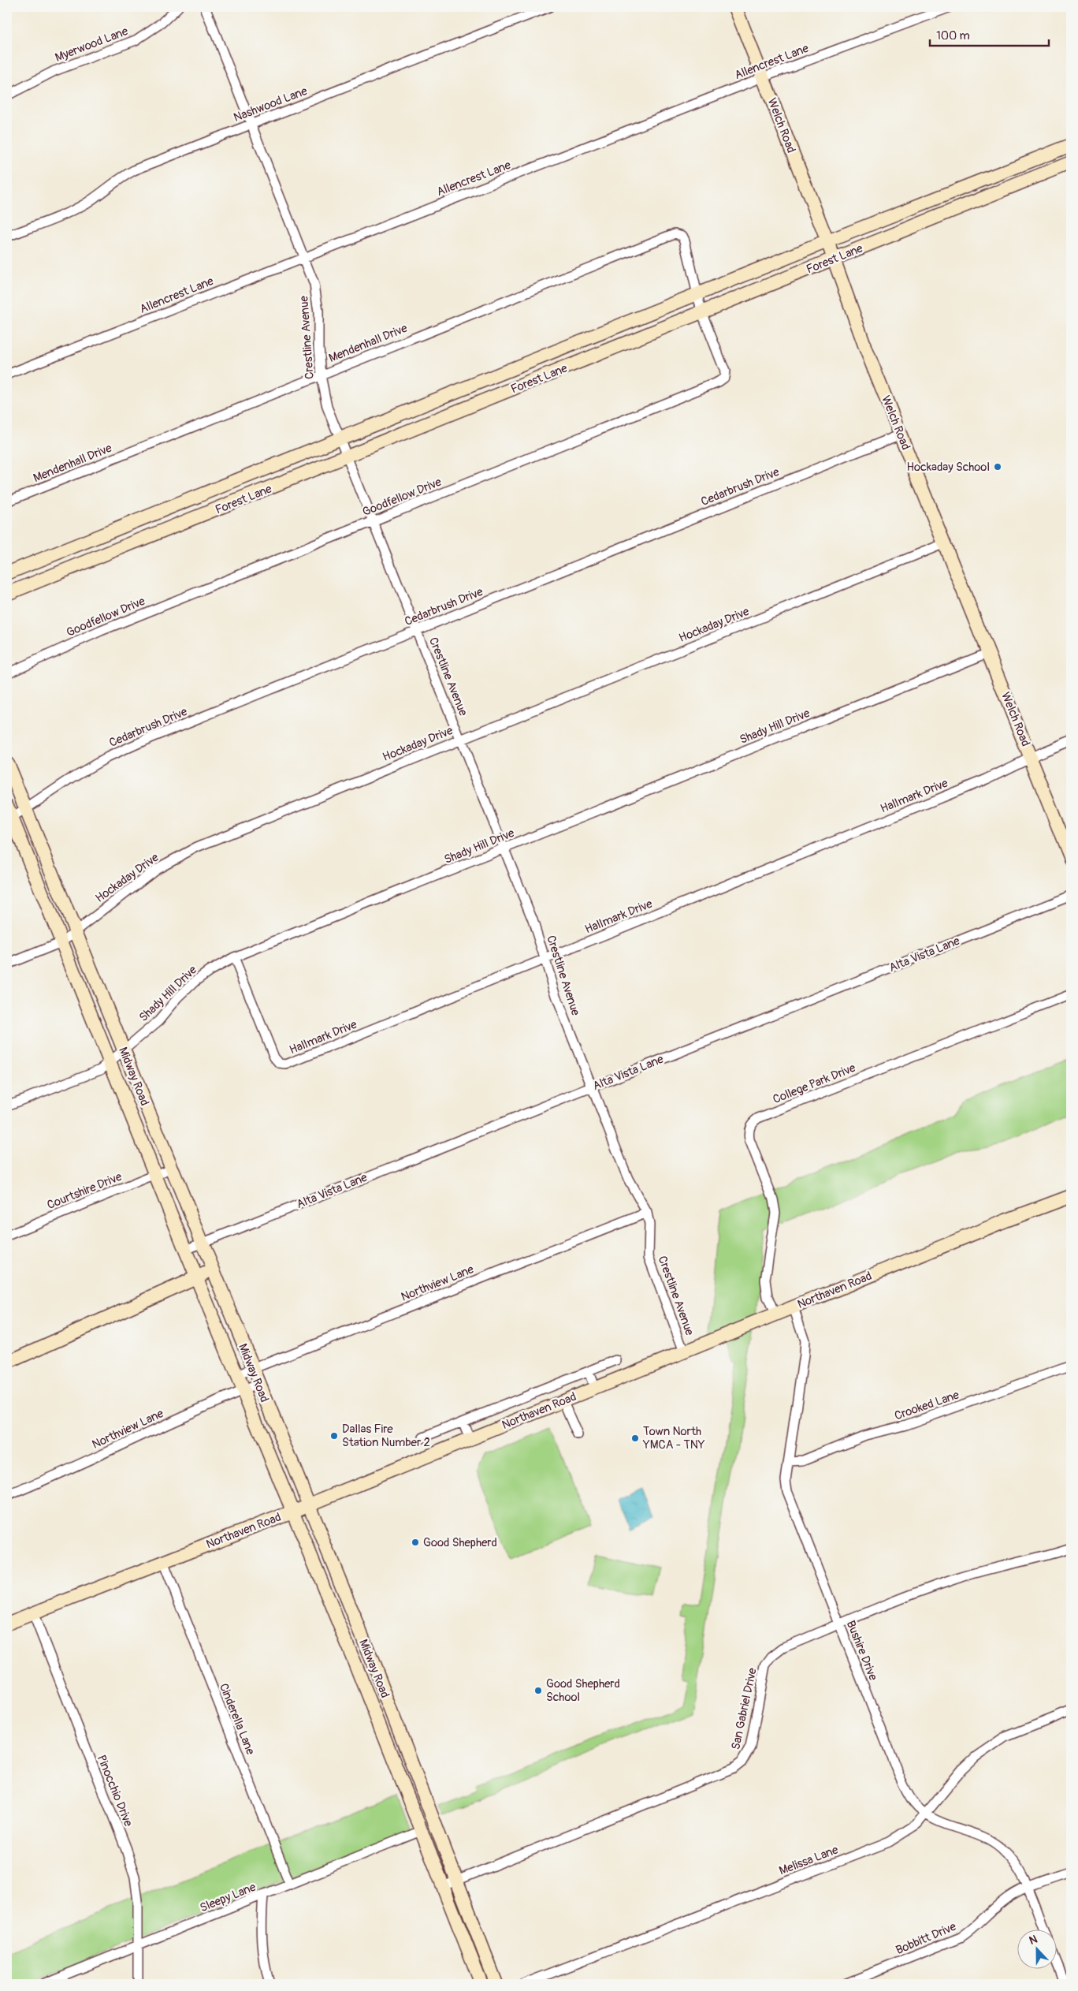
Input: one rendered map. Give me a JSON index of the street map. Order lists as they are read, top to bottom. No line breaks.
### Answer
{"streets":{"main road":["Welch Road","Forest Lane","Midway Road","Northaven Road"],"street":["Myerwood Lane","Allencrest Lane","Nashwood Lane","Crestline Avenue","Mendenhall Drive","Cedarbrush Drive","Goodfellow Drive","Hockaday Drive","Shady Hill Drive","Hallmark Drive","Alta Vista Lane","College Park Drive","Courtshire Drive","Northview Lane","Crooked Lane","Bushire Drive","San Gabriel Drive","Cinderella Lane","Pinocchio Drive","Melissa Lane","Sleepy Lane","Bobbitt Drive"]},"crossings":[["Allencrest Lane","Welch Road"],["Allencrest Lane","Crestline Avenue"],["Nashwood Lane","Crestline Avenue"],["Welch Road","Forest Lane"],["Welch Road","Cedarbrush Drive"],["Welch Road","Hockaday Drive"],["Welch Road","Shady Hill Drive"],["Welch Road","Hallmark Drive"],["Forest Lane","Crestline Avenue"],["Forest Lane","Mendenhall Drive"],["Forest Lane","Goodfellow Drive"],["Crestline Avenue","Mendenhall Drive"],["Crestline Avenue","Cedarbrush Drive"],["Crestline Avenue","Goodfellow Drive"],["Crestline Avenue","Hockaday Drive"],["Crestline Avenue","Shady Hill Drive"],["Crestline Avenue","Hallmark Drive"],["Crestline Avenue","Alta Vista Lane"],["Crestline Avenue","Northview Lane"],["Crestline Avenue","Northaven Road"],["Mendenhall Drive","Goodfellow Drive"],["Cedarbrush Drive","Midway Road"],["Hockaday Drive","Midway Road"],["Shady Hill Drive","Hallmark Drive"],["Shady Hill Drive","Midway Road"],["Alta Vista Lane","Midway Road"],["Midway Road","Courtshire Drive"],["Midway Road","Northview Lane"],["Midway Road","Northaven Road"],["Midway Road","San Gabriel Drive"],["Midway Road","Sleepy Lane"],["College Park Drive","Northaven Road"],["Northaven Road","Bushire Drive"],["Northaven Road","Cinderella Lane"],["Northaven Road","Pinocchio Drive"],["Crooked Lane","Bushire Drive"],["Bushire Drive","San Gabriel Drive"],["Bushire Drive","Melissa Lane"],["Bushire Drive","Bobbitt Drive"],["Cinderella Lane","Sleepy Lane"],["Pinocchio Drive","Sleepy Lane"]],"places":["Hockaday School","Dallas Fire Station Number 2","Town North YMCA - TNY","Good Shepherd","Good Shepherd School"],"scale_bar":"100 m","north":"top"}
